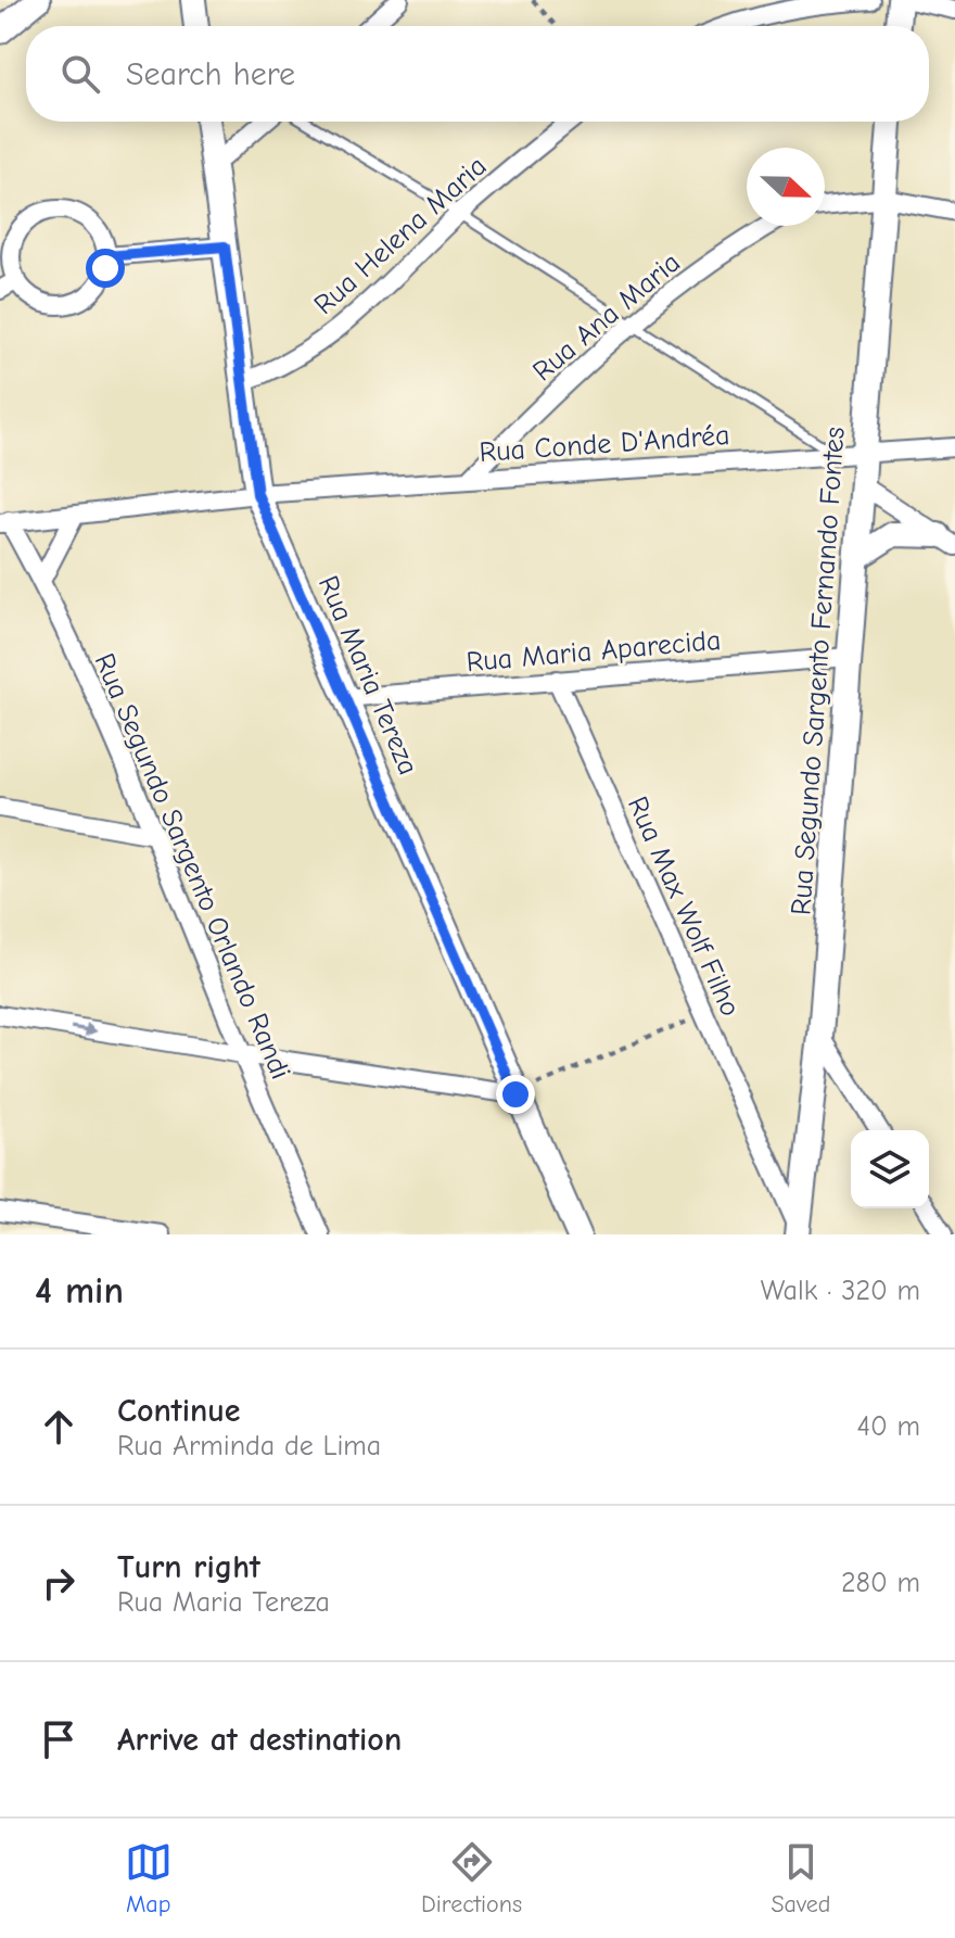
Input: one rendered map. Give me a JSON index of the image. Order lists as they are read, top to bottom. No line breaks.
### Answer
{"streets":{"street":["Rua Helena Maria","Rua Ana Maria","Rua Conde D'Andréa","Rua Maria Aparecida","Rua Segundo Sargento Fernando Fontes","Rua Maria Tereza","Rua Segundo Sargento Orlando Randi","Rua Max Wolf Filho"]},"crossings":[["Rua Helena Maria","Rua Maria Tereza"],["Rua Ana Maria","Rua Conde D'Andréa"],["Rua Conde D'Andréa","Rua Segundo Sargento Fernando Fontes"],["Rua Conde D'Andréa","Rua Maria Tereza"],["Rua Conde D'Andréa","Rua Segundo Sargento Orlando Randi"],["Rua Maria Aparecida","Rua Segundo Sargento Fernando Fontes"],["Rua Maria Aparecida","Rua Maria Tereza"],["Rua Maria Aparecida","Rua Max Wolf Filho"],["Rua Segundo Sargento Fernando Fontes","Rua Max Wolf Filho"]],"north":"right","page":{"search":"Search here","heading":["4 min","Walk · 320 m"],"list":[["Continue","Rua Arminda de Lima","40 m"],["Turn right","Rua Maria Tereza","280 m"],"Arrive at destination"],"nav":["Map","Directions","Saved"]}}
